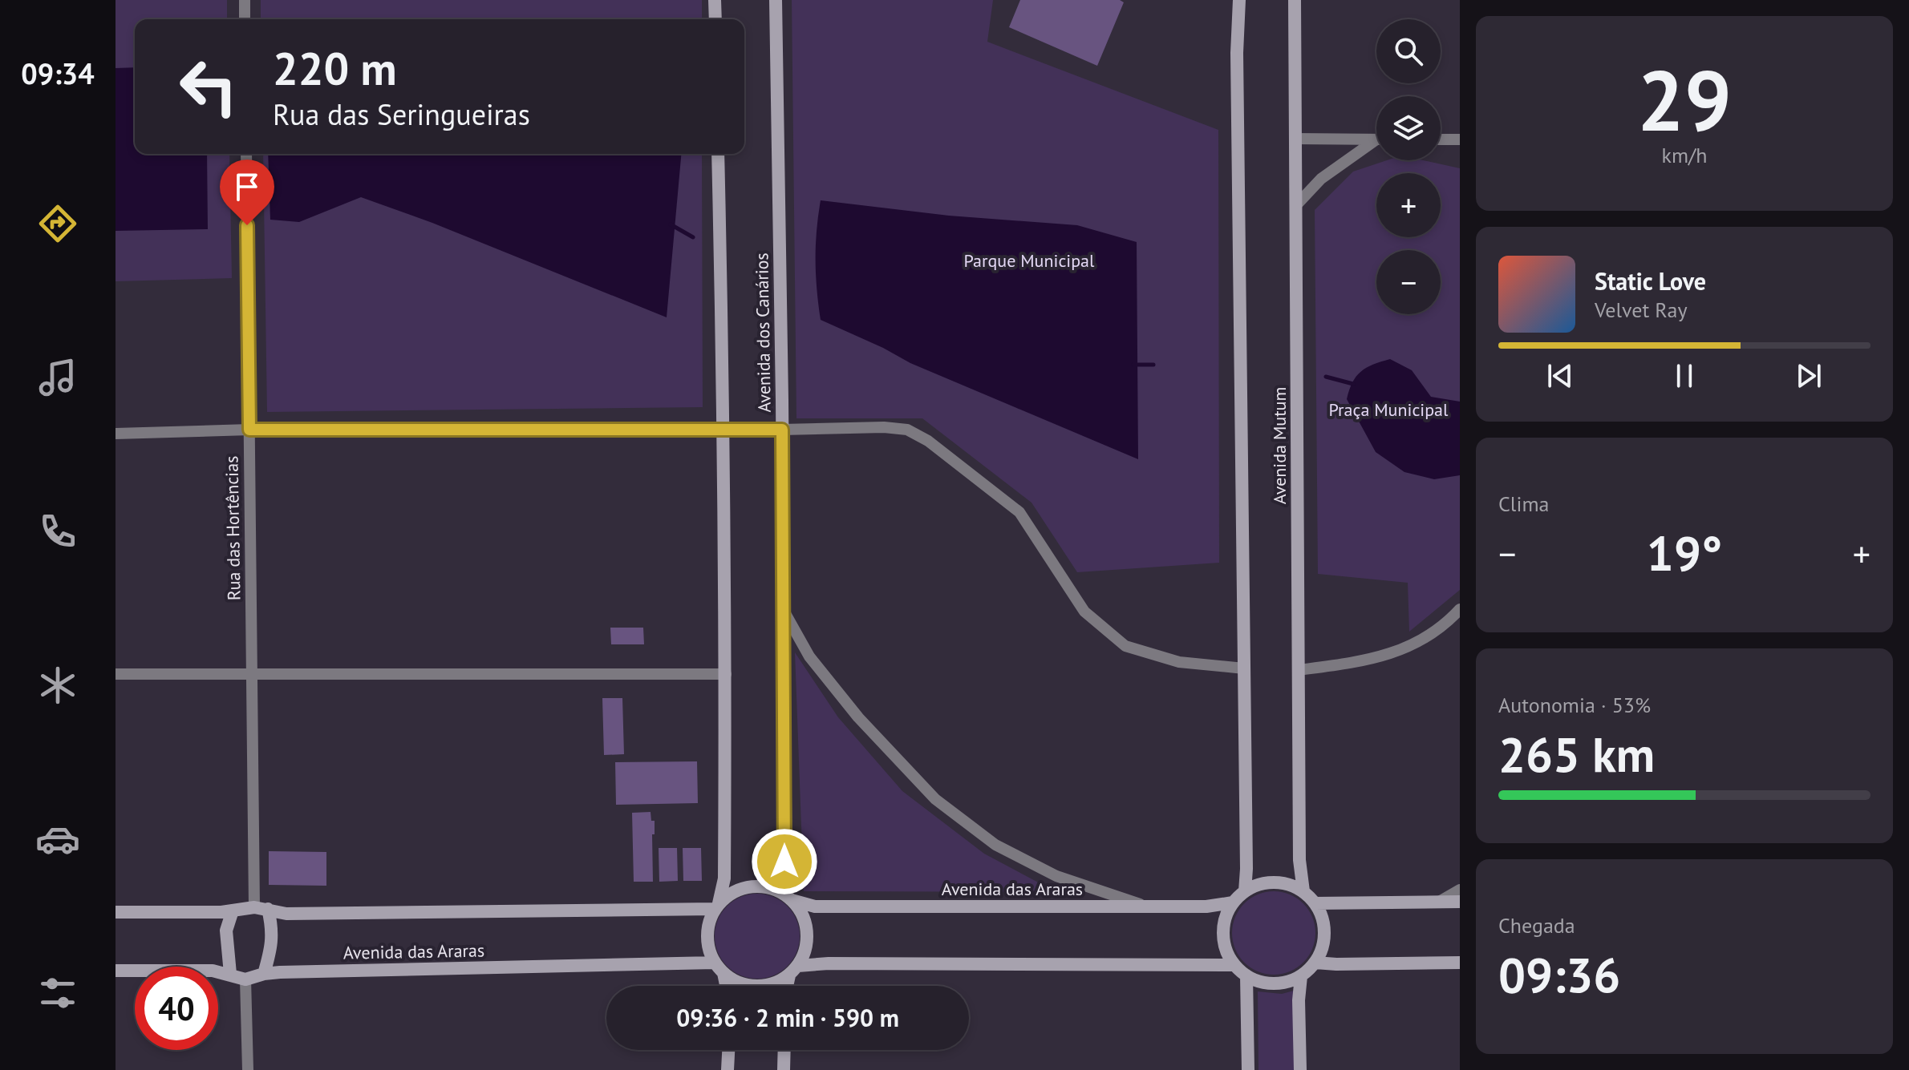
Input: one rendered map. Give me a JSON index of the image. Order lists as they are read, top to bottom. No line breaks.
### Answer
{"streets":{"street":["Avenida dos Canários","Avenida Mutum","Rua das Hortências","Avenida das Araras"]},"crossings":[["Avenida dos Canários","Avenida das Araras"],["Avenida Mutum","Avenida das Araras"]],"parks":["Parque Municipal","Praça Municipal"],"page":{"tabs":"09:34","tile":[["29","km/h"],"Clima",["Autonomia · 53%","265 km"],["Chegada","09:36"]],"map_buttons":["+","−"],"turn":["220 m","Rua das Seringueiras"],"song":["Static Love","Velvet Ray"],"heat":["−","19°","+"],"limit":"40","trip":"09:36 · 2 min · 590 m"}}
